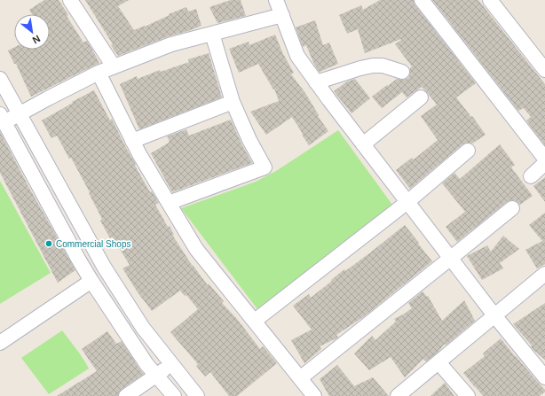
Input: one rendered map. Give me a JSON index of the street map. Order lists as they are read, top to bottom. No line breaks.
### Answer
{"places":["Commercial Shops"],"north":"bottom right"}
